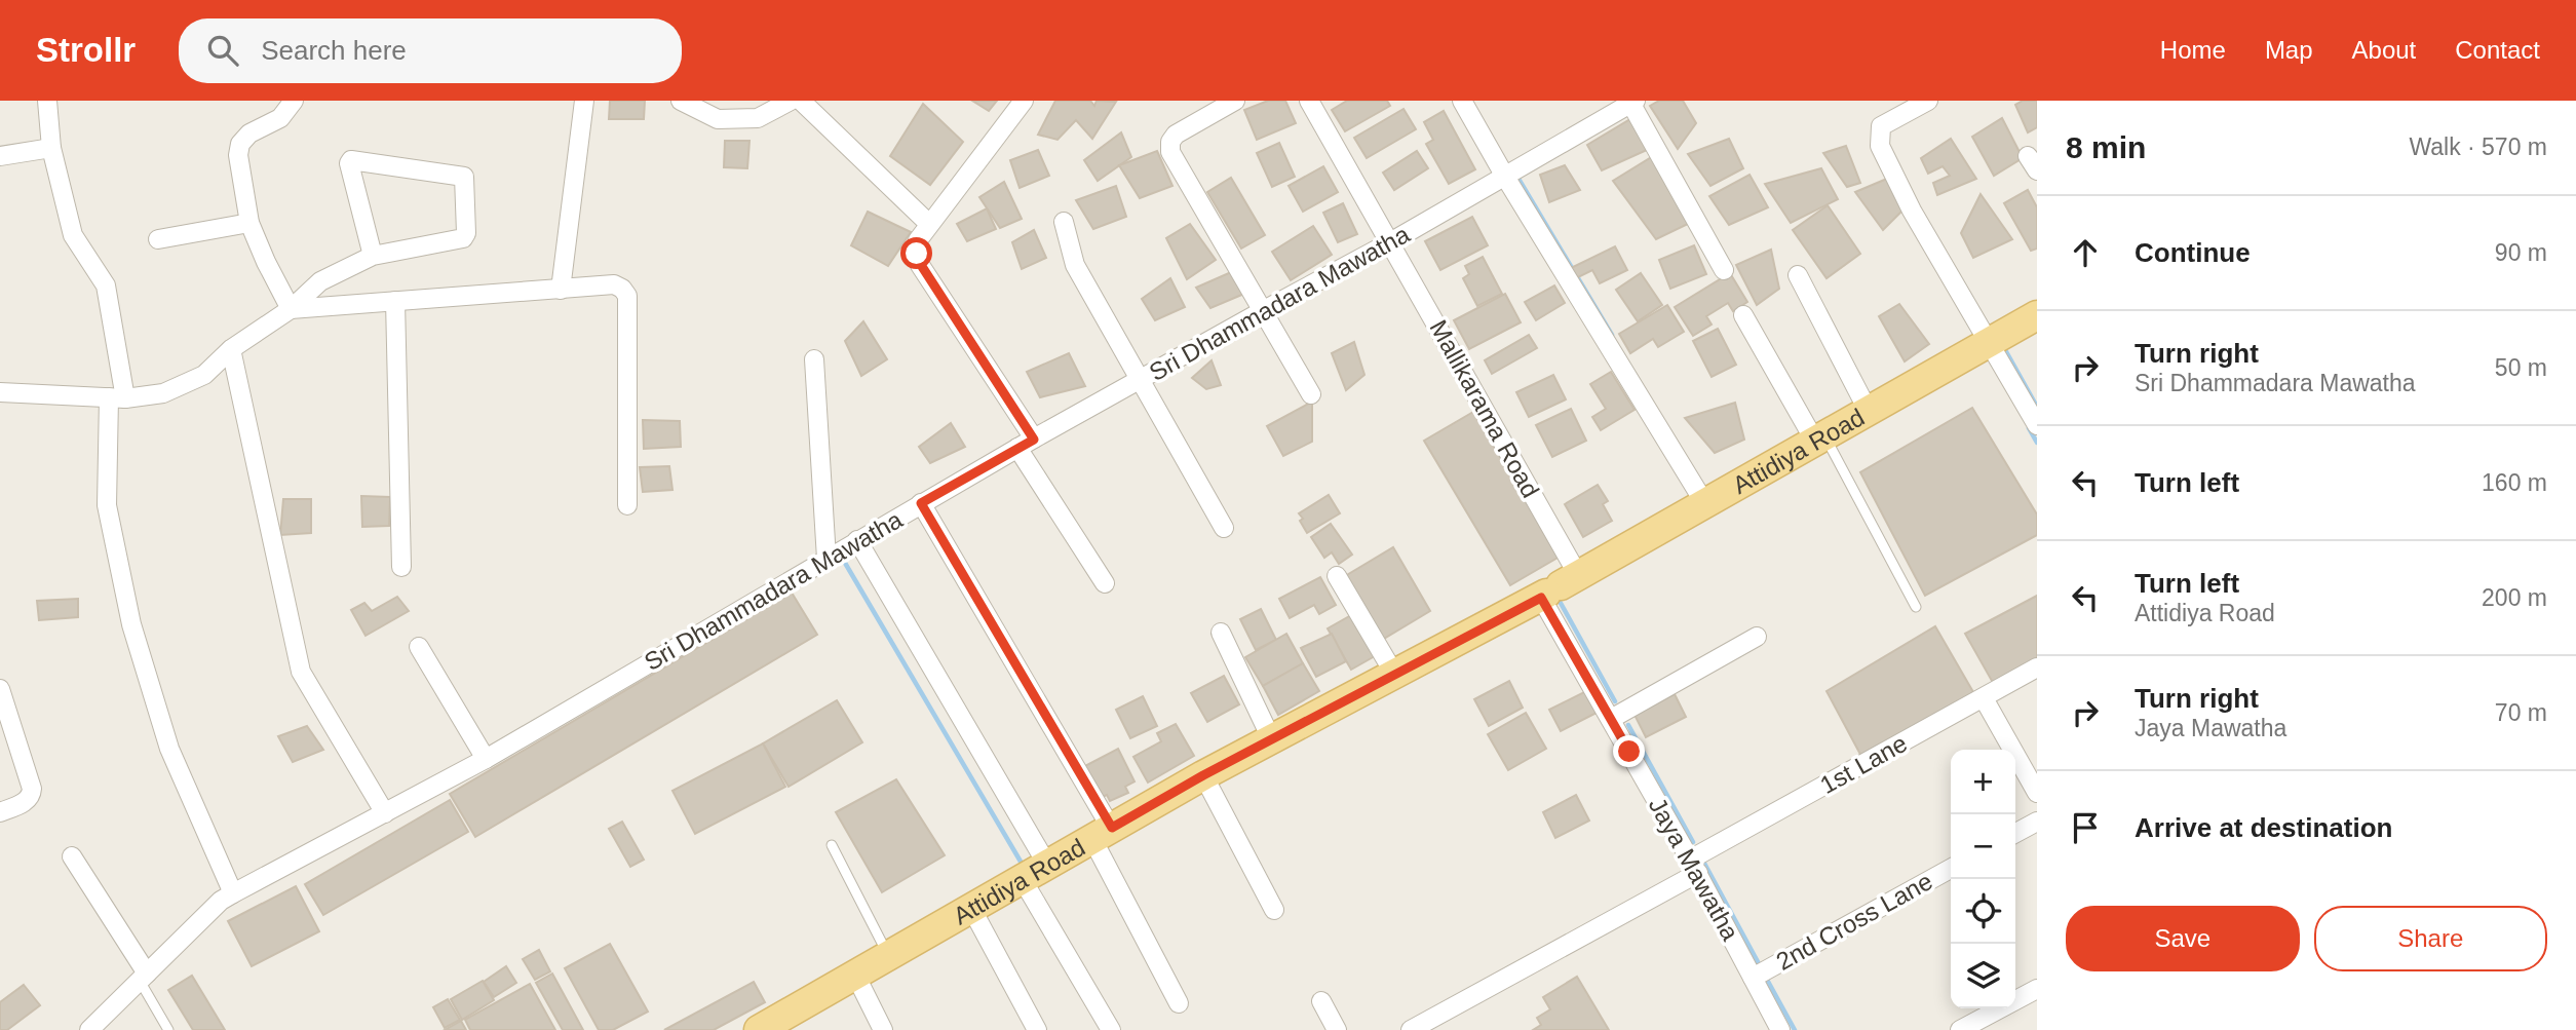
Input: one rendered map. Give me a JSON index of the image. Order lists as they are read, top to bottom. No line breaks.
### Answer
{"streets":{"main road":["Attidiya Road"],"street":["Sri Dhammadara Mawatha","Mallikarama Road","1st Lane","Jaya Mawatha","2nd Cross Lane"]},"crossings":[["Sri Dhammadara Mawatha","Mallikarama Road"],["Mallikarama Road","Attidiya Road"],["Mallikarama Road","Jaya Mawatha"],["Attidiya Road","Jaya Mawatha"],["1st Lane","Jaya Mawatha"],["Jaya Mawatha","2nd Cross Lane"]],"page":{"header":"Strollr","search":"Search here","nav":["Home","Map","About","Contact"],"heading":["8 min","Walk · 570 m"],"list":[["Continue","90 m"],["Turn right","Sri Dhammadara Mawatha","50 m"],["Turn left","160 m"],["Turn left","Attidiya Road","200 m"],["Turn right","Jaya Mawatha","70 m"],"Arrive at destination"],"map_buttons":["+","−"],"buttons":["Save","Share"]}}
